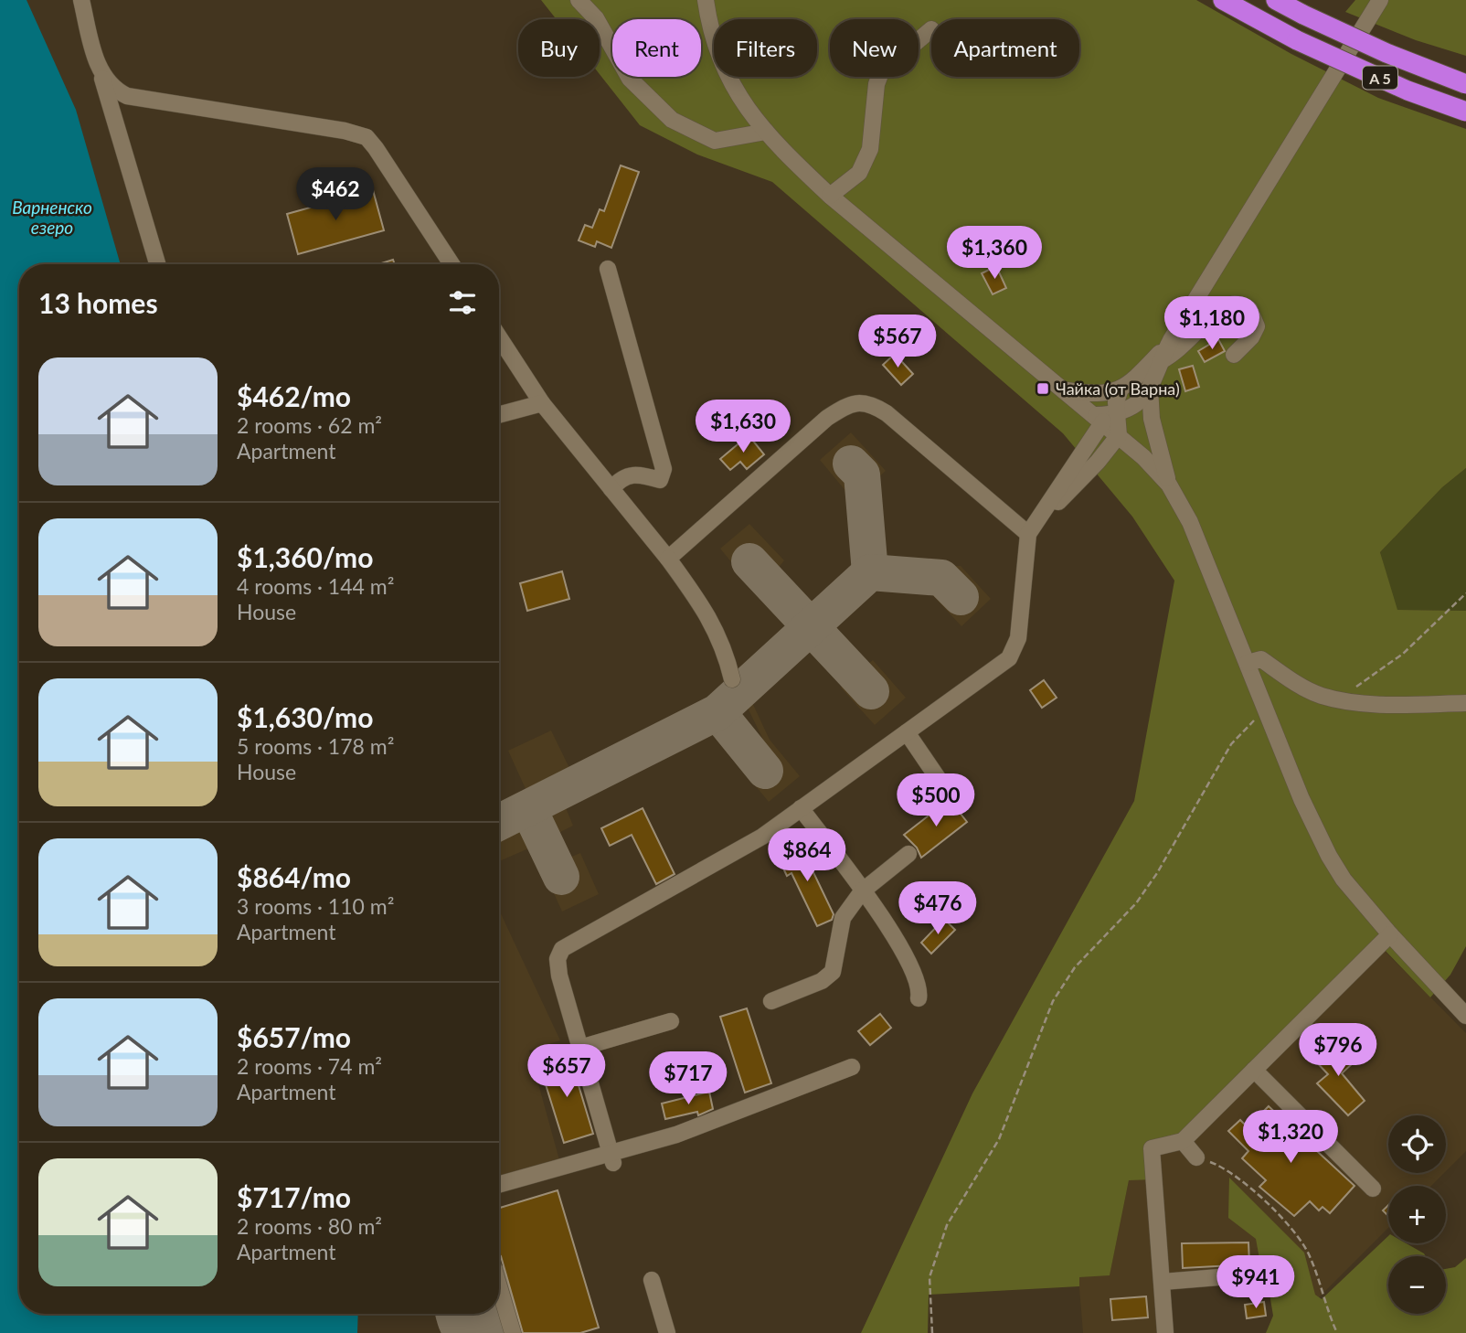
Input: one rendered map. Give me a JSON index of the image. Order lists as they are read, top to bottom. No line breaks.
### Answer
{"streets":{"highway":["A 5"]},"water":["Варненско езеро"],"places":{"transit":["Чайка (от Варна)"]},"page":{"chip":["Buy","Rent","Filters","New","Apartment"],"price":["$462","$1,360","$1,180","$567","$1,630","$500","$864","$476","$796","$657","$717","$1,320","$941"],"heading":"13 homes","list":[{"name":"$462/mo","note":"2 rooms · 62 m² · Apartment"},{"name":"$1,360/mo","note":"4 rooms · 144 m² · House"},{"name":"$1,630/mo","note":"5 rooms · 178 m² · House"},{"name":"$864/mo","note":"3 rooms · 110 m² · Apartment"},{"name":"$657/mo","note":"2 rooms · 74 m² · Apartment"},{"name":"$717/mo","note":"2 rooms · 80 m² · Apartment"}],"map_buttons":["+","−"]}}
